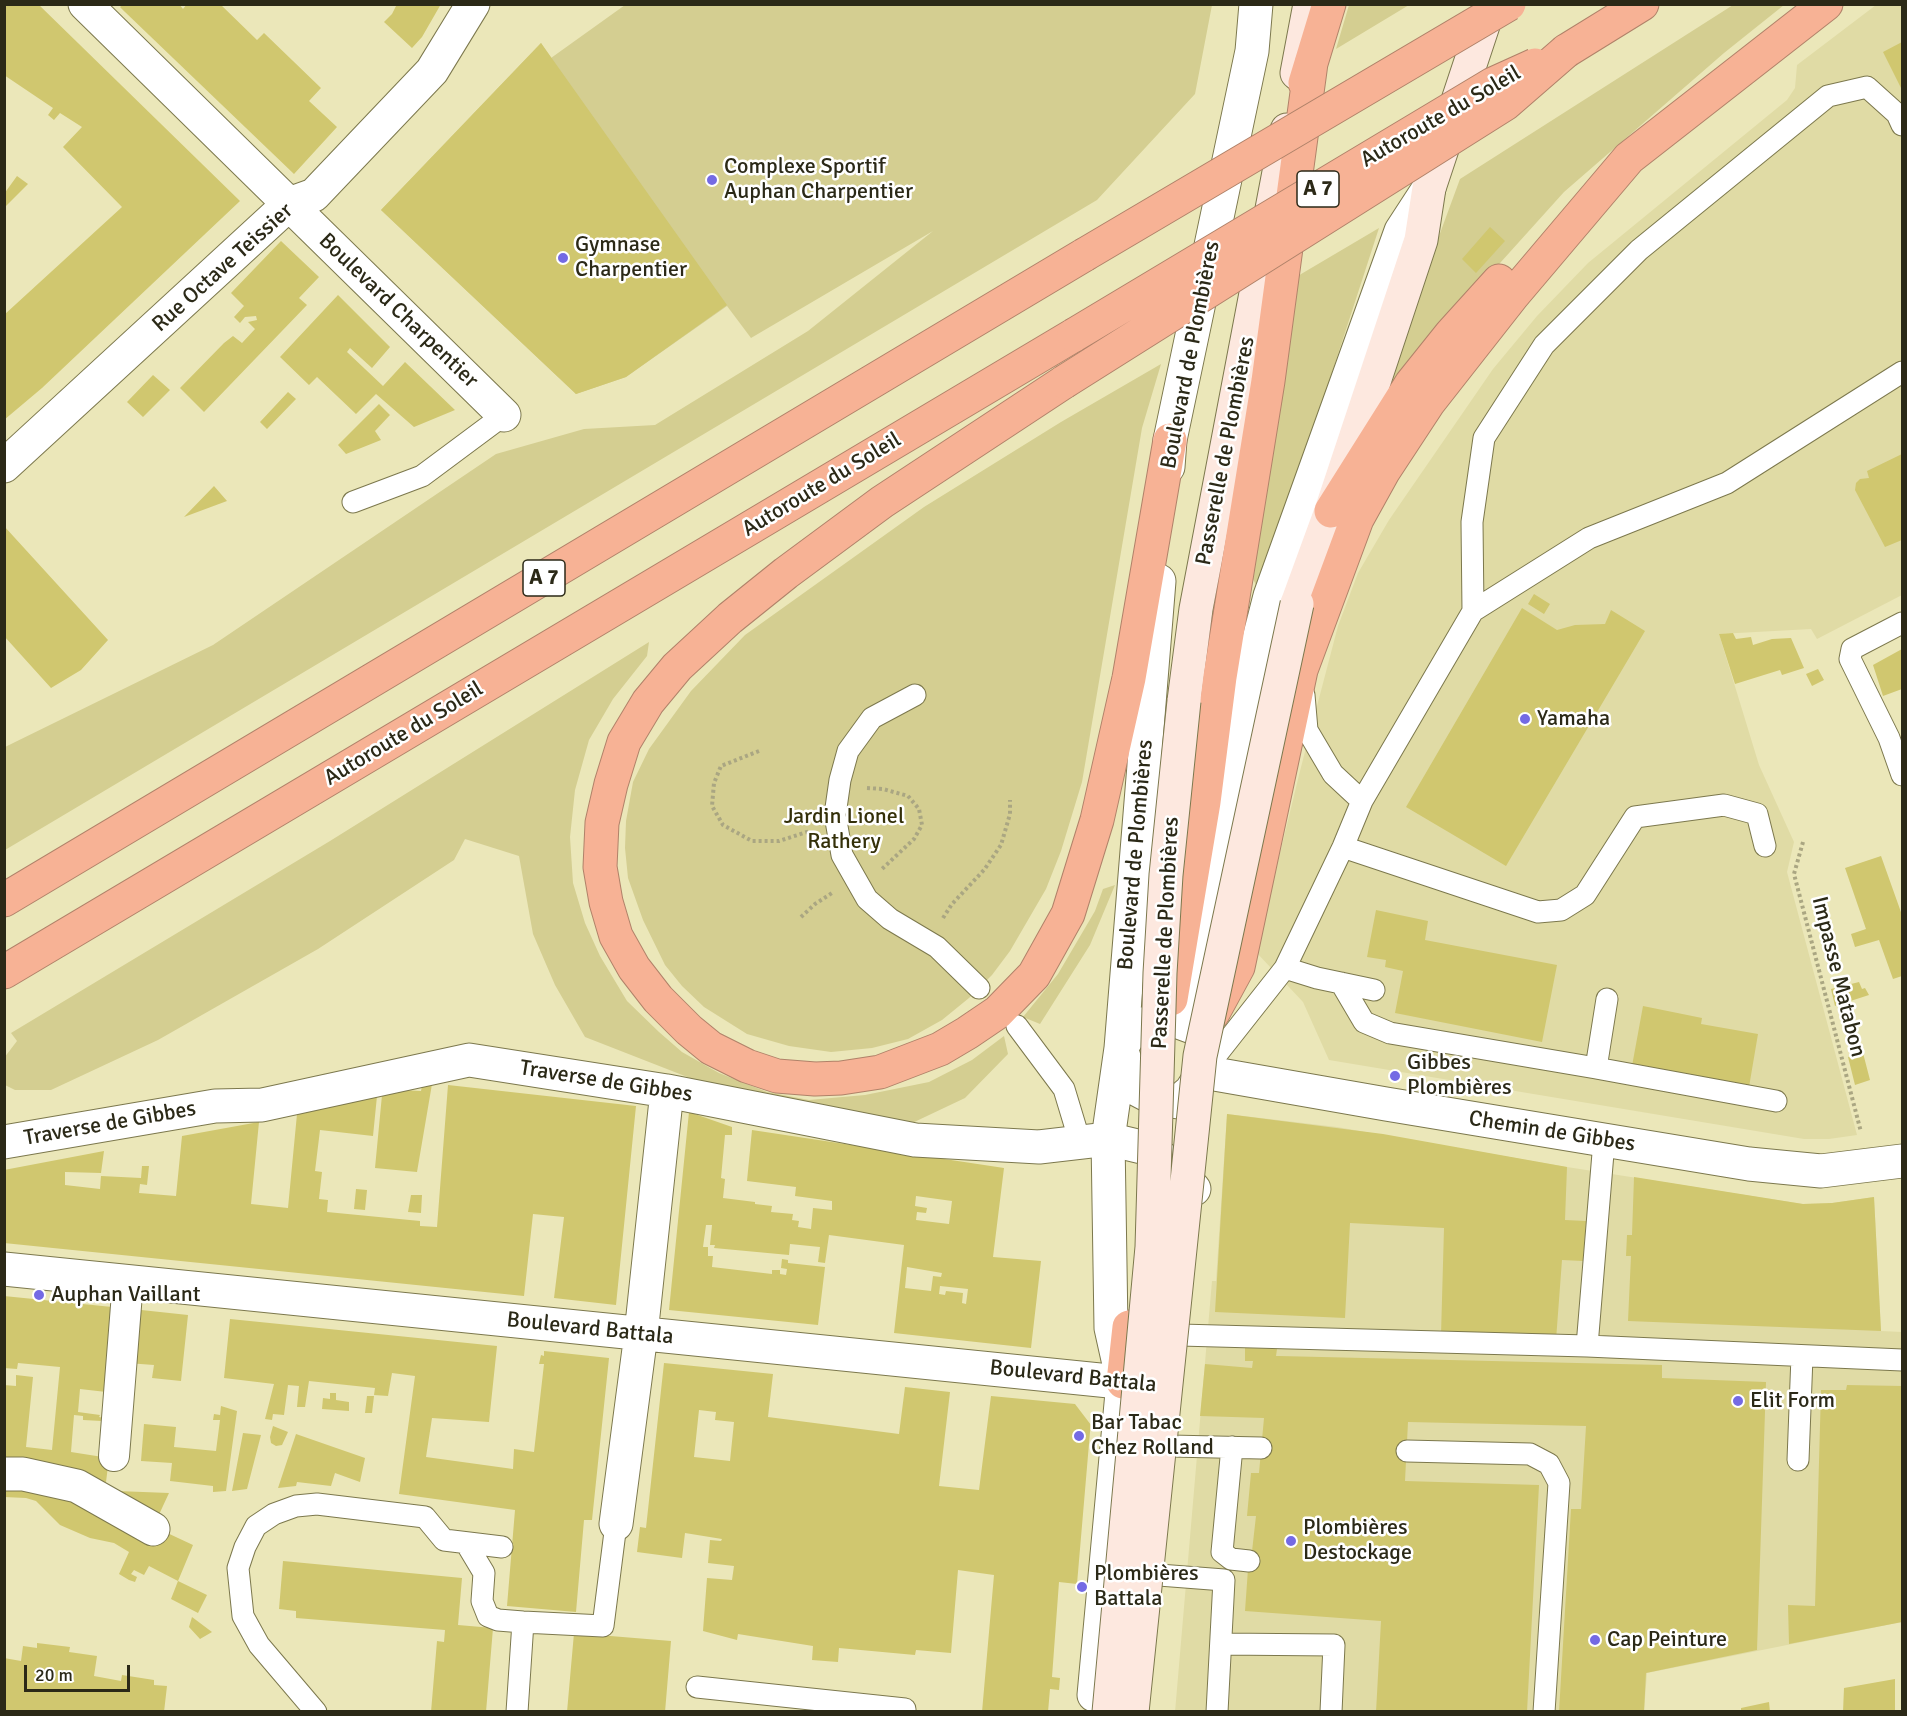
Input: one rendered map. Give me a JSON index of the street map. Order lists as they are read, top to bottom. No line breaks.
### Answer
{"streets":{"highway":["Autoroute du Soleil","A 7"],"main road":["Passerelle de Plombières"],"street":["Rue Octave Teissier","Boulevard Charpentier","Boulevard de Plombières","Traverse de Gibbes","Chemin de Gibbes","Boulevard Battala"],"path":["Impasse Matabon"]},"crossings":[["Rue Octave Teissier","Boulevard Charpentier"],["Boulevard de Plombières","Traverse de Gibbes"],["Boulevard de Plombières","Boulevard Battala"]],"parks":["Jardin Lionel Rathery"],"places":["Complexe Sportif Auphan Charpentier","Gymnase Charpentier","Yamaha","Gibbes Plombières","Auphan Vaillant","Elit Form","Bar Tabac Chez Rolland","Plombières Destockage","Plombières Battala","Cap Peinture"],"scale_bar":"20 m"}
